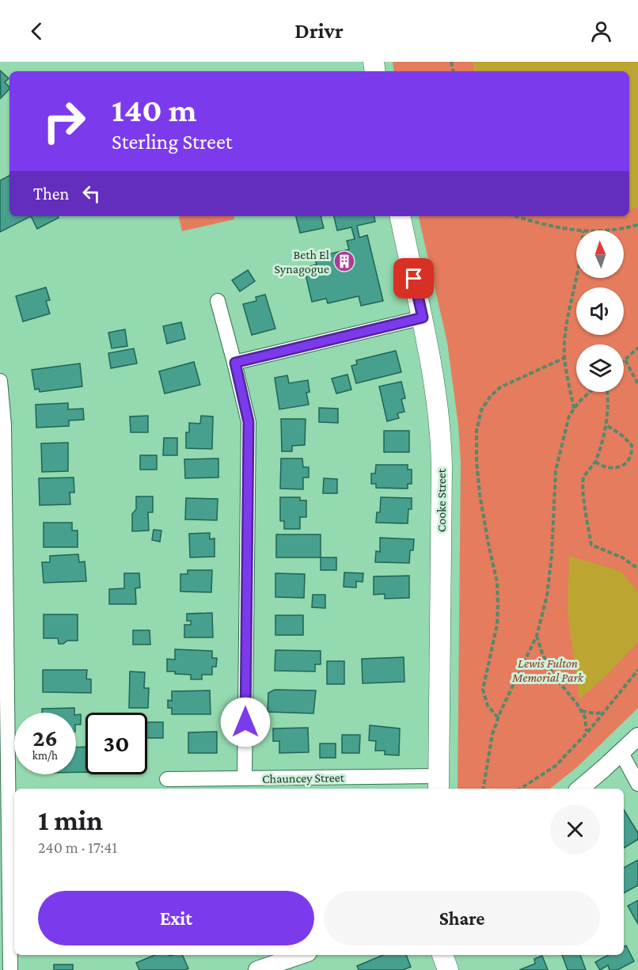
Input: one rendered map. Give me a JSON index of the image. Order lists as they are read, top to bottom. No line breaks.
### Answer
{"streets":{"main road":["Cooke Street"],"street":["Chauncey Street"]},"crossings":[["Cooke Street","Chauncey Street"]],"parks":["Lewis Fulton Memorial Park"],"places":{"building":["Beth El Synagogue"]},"north":"top","page":{"header":"Drivr","turn":["140 m","Sterling Street"],"then":"Then","speed":"26 km/h","limit":"30","heading":["1 min","240 m · 17:41"],"buttons":["Exit","Share"]}}
